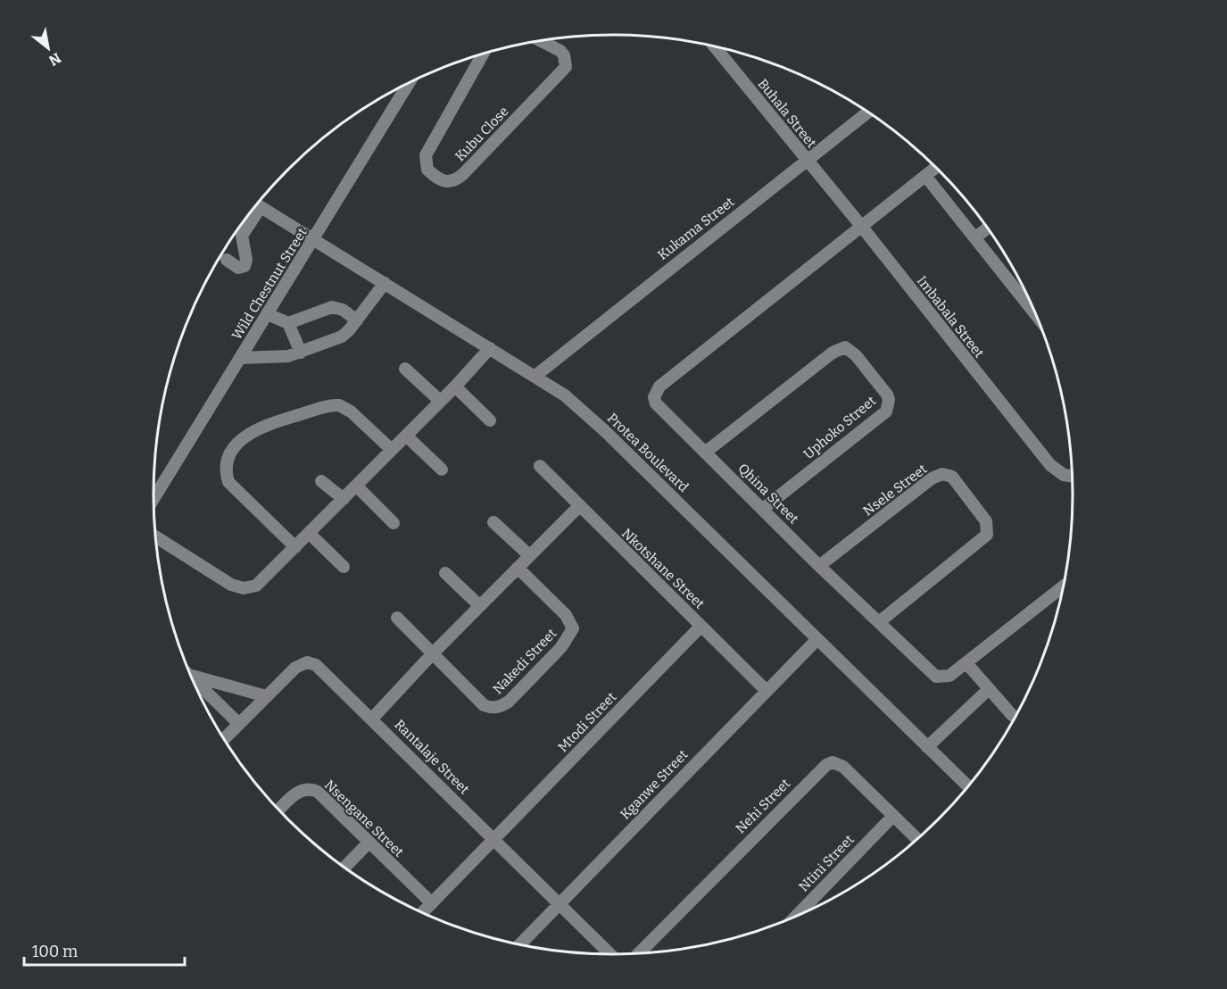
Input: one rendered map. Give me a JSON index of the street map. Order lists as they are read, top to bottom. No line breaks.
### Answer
{"streets":{"street":["Buhala Street","Kubu Close","Kukama Street","Wild Chestnut Street","Imbabala Street","Uphoko Street","Protea Boulevard","Nsele Street","Qhina Street","Nkotshane Street","Nakedi Street","Mtodi Street","Rantalaje Street","Kganwe Street","Nehi Street","Nsengane Street","Ntini Street"]},"crossings":[["Buhala Street","Kukama Street"],["Buhala Street","Imbabala Street"],["Kukama Street","Imbabala Street"],["Kukama Street","Protea Boulevard"],["Wild Chestnut Street","Protea Boulevard"],["Imbabala Street","Qhina Street"],["Uphoko Street","Qhina Street"],["Protea Boulevard","Kganwe Street"],["Nsele Street","Qhina Street"],["Nkotshane Street","Mtodi Street"],["Nkotshane Street","Kganwe Street"],["Mtodi Street","Rantalaje Street"],["Mtodi Street","Nsengane Street"],["Rantalaje Street","Kganwe Street"],["Nehi Street","Ntini Street"]],"scale_bar":"100 m","north":"bottom right"}
